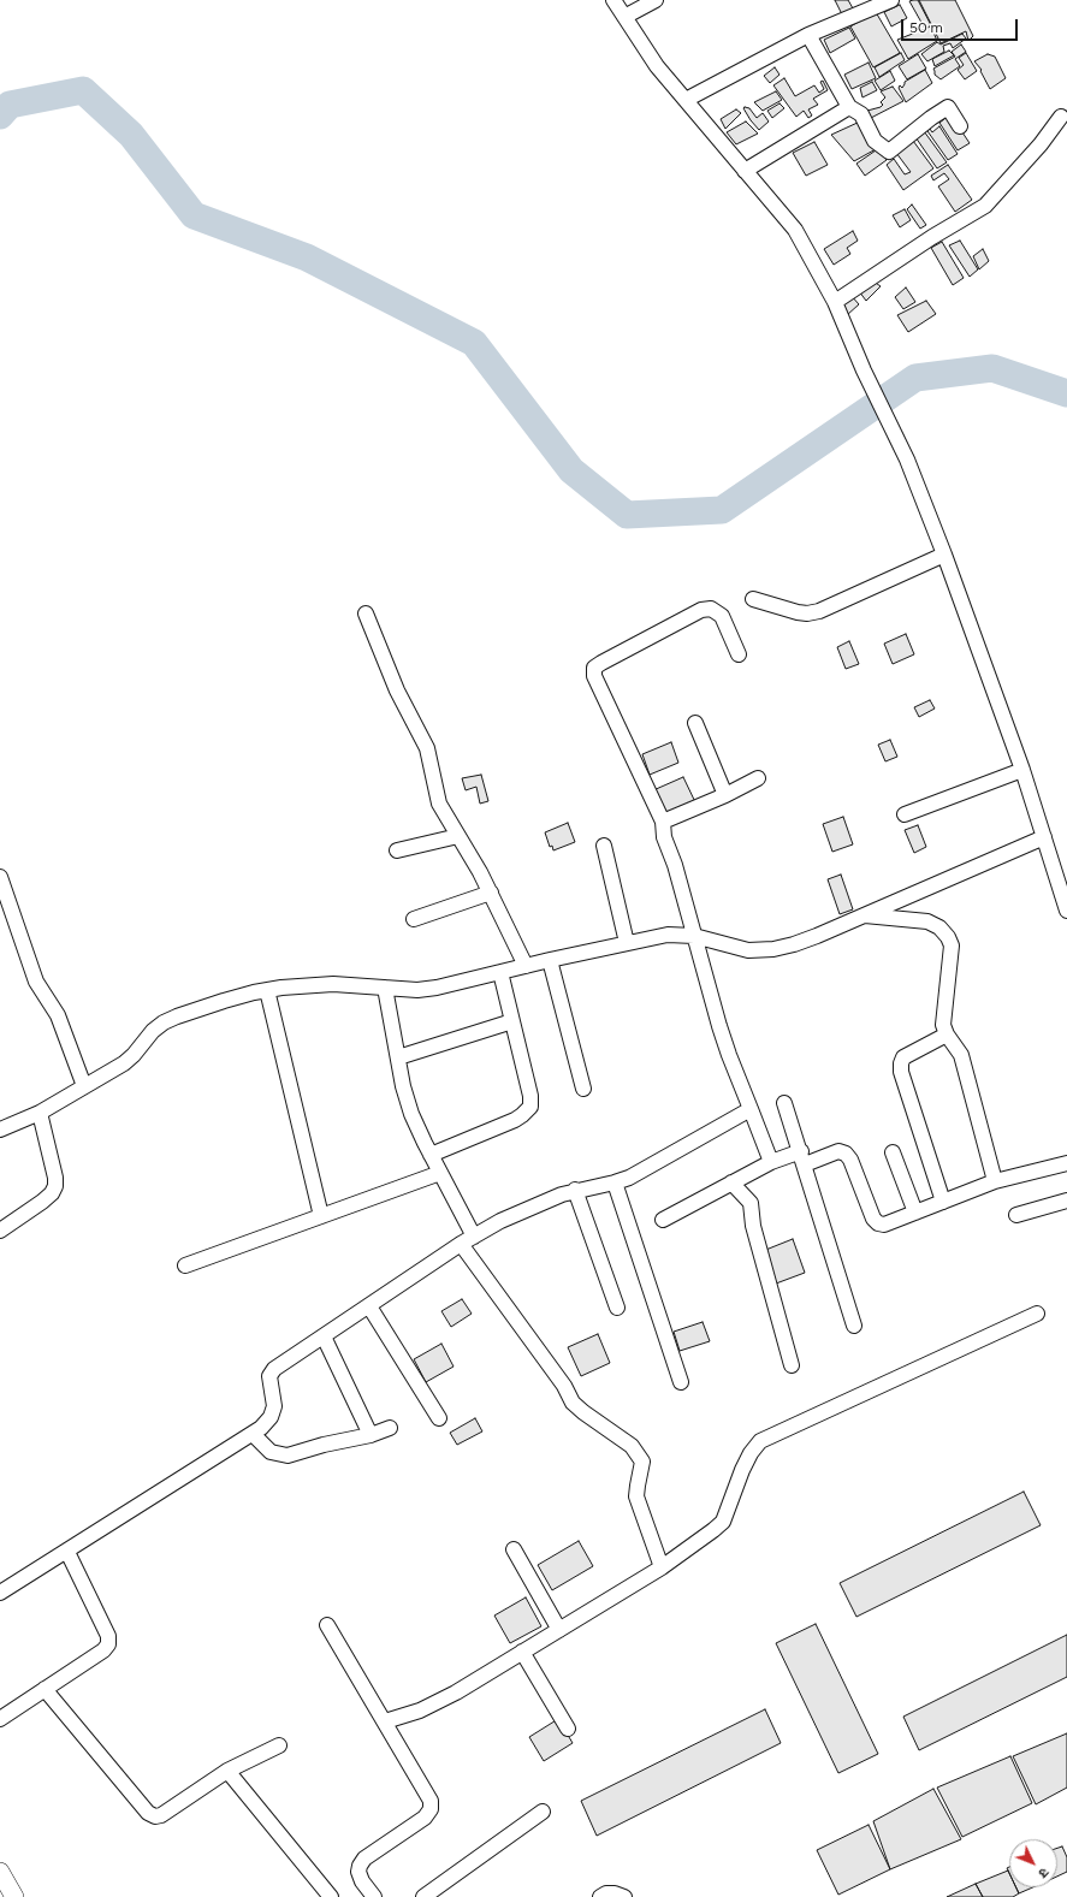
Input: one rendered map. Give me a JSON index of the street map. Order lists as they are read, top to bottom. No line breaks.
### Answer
{"scale_bar":"50 m","north":"bottom right"}
